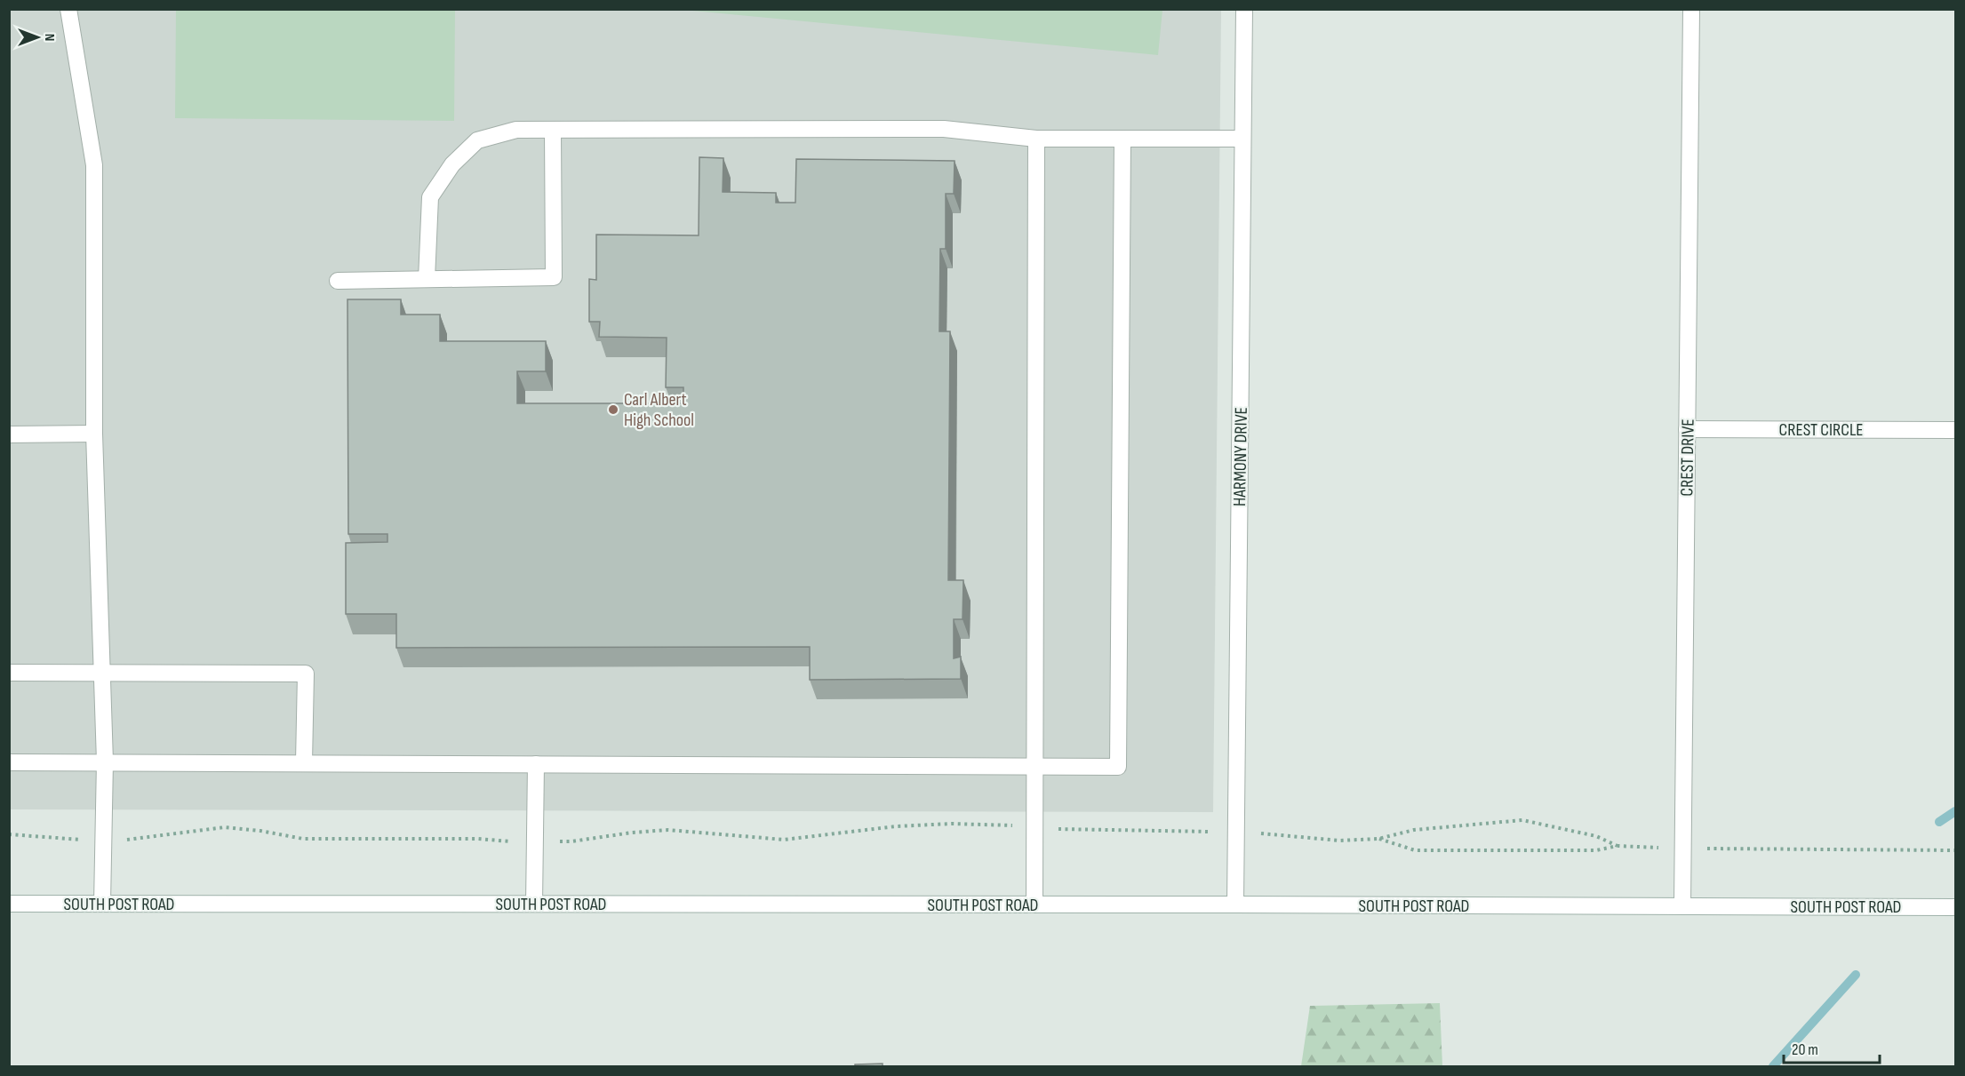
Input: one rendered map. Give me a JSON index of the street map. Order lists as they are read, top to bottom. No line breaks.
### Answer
{"streets":{"street":["CREST CIRCLE","HARMONY DRIVE","CREST DRIVE","SOUTH POST ROAD"]},"crossings":[["CREST CIRCLE","CREST DRIVE"],["HARMONY DRIVE","SOUTH POST ROAD"],["CREST DRIVE","SOUTH POST ROAD"]],"places":["Carl Albert High School"],"scale_bar":"20 m","north":"right"}
